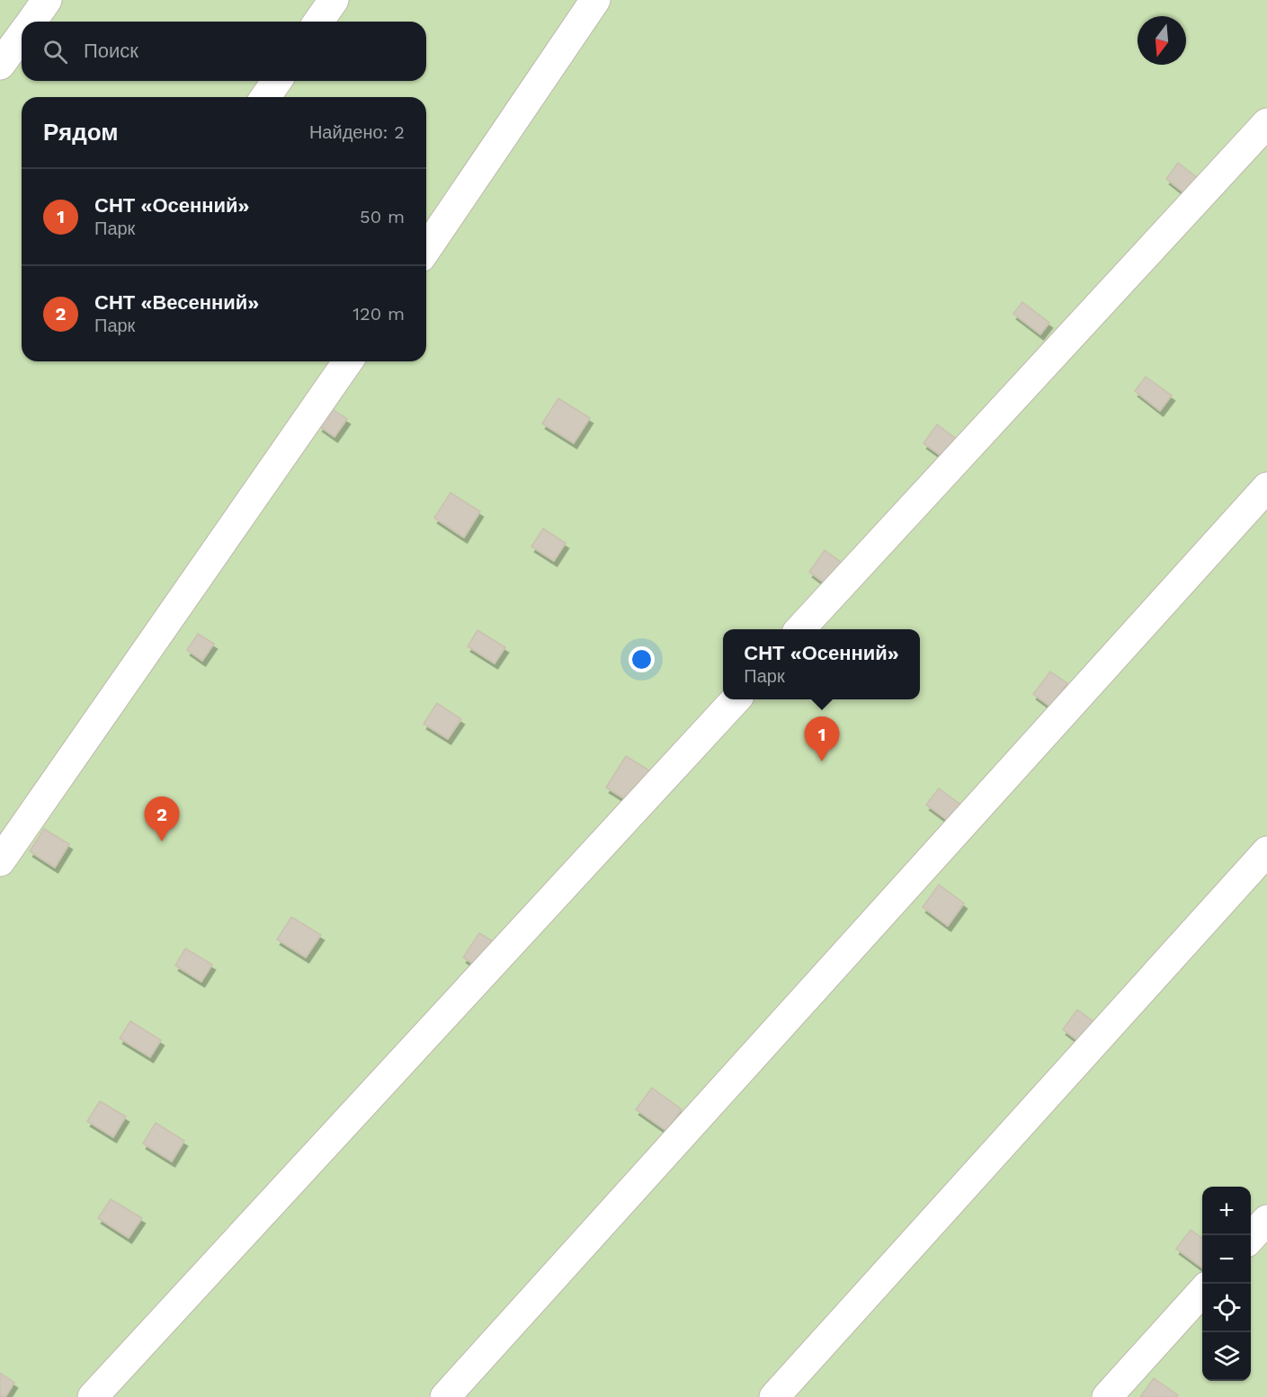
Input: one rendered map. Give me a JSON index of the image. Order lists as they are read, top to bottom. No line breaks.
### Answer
{"north":"bottom","page":{"search":"Поиск","heading":["Рядом","Найдено: 2"],"list":[{"mark":"1","name":"СНТ «Осенний»","note":"Парк","value":"50 m"},{"mark":"2","name":"СНТ «Весенний»","note":"Парк","value":"120 m"}],"popup":["СНТ «Осенний»","Парк"],"pins":["1","2"],"map_buttons":["+","−"]}}
